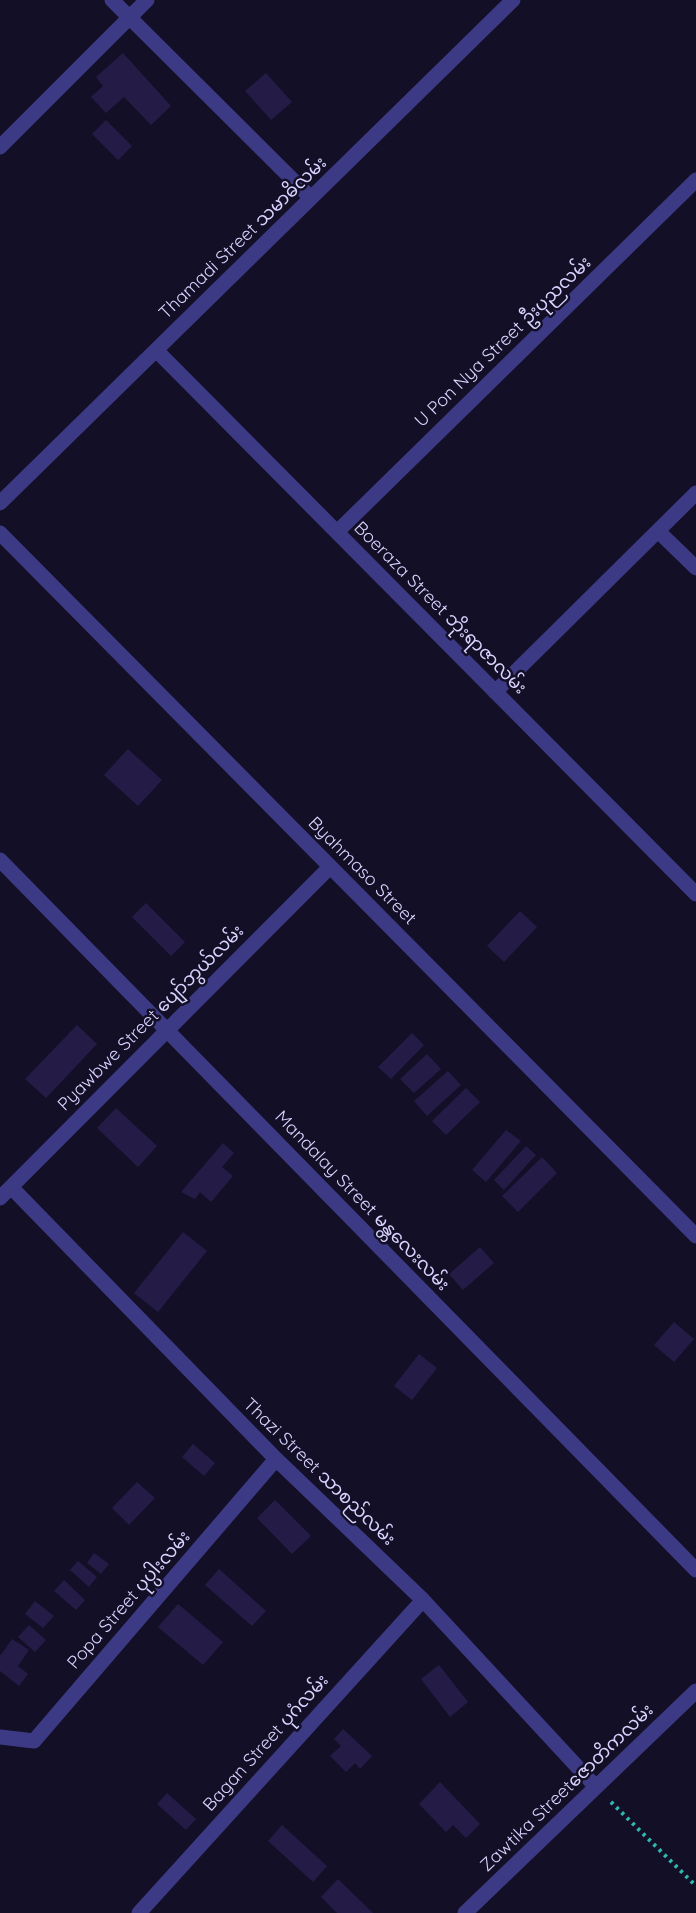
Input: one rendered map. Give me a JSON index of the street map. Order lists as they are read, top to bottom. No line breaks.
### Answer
{"streets":{"street":["Thamadi Street သမာဓိလမ်း","U Pon Nya Street ဦးပုညလမ်း","Boeraza Street ဘိုးရာဇာလမ်း","Byahmaso Street","Pyawbwe Street ပျော်ဘွယ်လမ်း","Mandalay Street မန္တလေးလမ်း","Thazi Street သာစည်လမ်း","Popa Street ပုပ္ပါးလမ်း","Bagan Street ပုဂံလမ်း","Zawtika Streetဇောတိကလမ်း"]},"crossings":[["Thamadi Street သမာဓိလမ်း","Boeraza Street ဘိုးရာဇာလမ်း"],["U Pon Nya Street ဦးပုညလမ်း","Boeraza Street ဘိုးရာဇာလမ်း"],["Byahmaso Street","Pyawbwe Street ပျော်ဘွယ်လမ်း"],["Pyawbwe Street ပျော်ဘွယ်လမ်း","Mandalay Street မန္တလေးလမ်း"],["Pyawbwe Street ပျော်ဘွယ်လမ်း","Thazi Street သာစည်လမ်း"],["Thazi Street သာစည်လမ်း","Popa Street ပုပ္ပါးလမ်း"],["Thazi Street သာစည်လမ်း","Bagan Street ပုဂံလမ်း"],["Thazi Street သာစည်လမ်း","Zawtika Streetဇောတိကလမ်း"]]}
